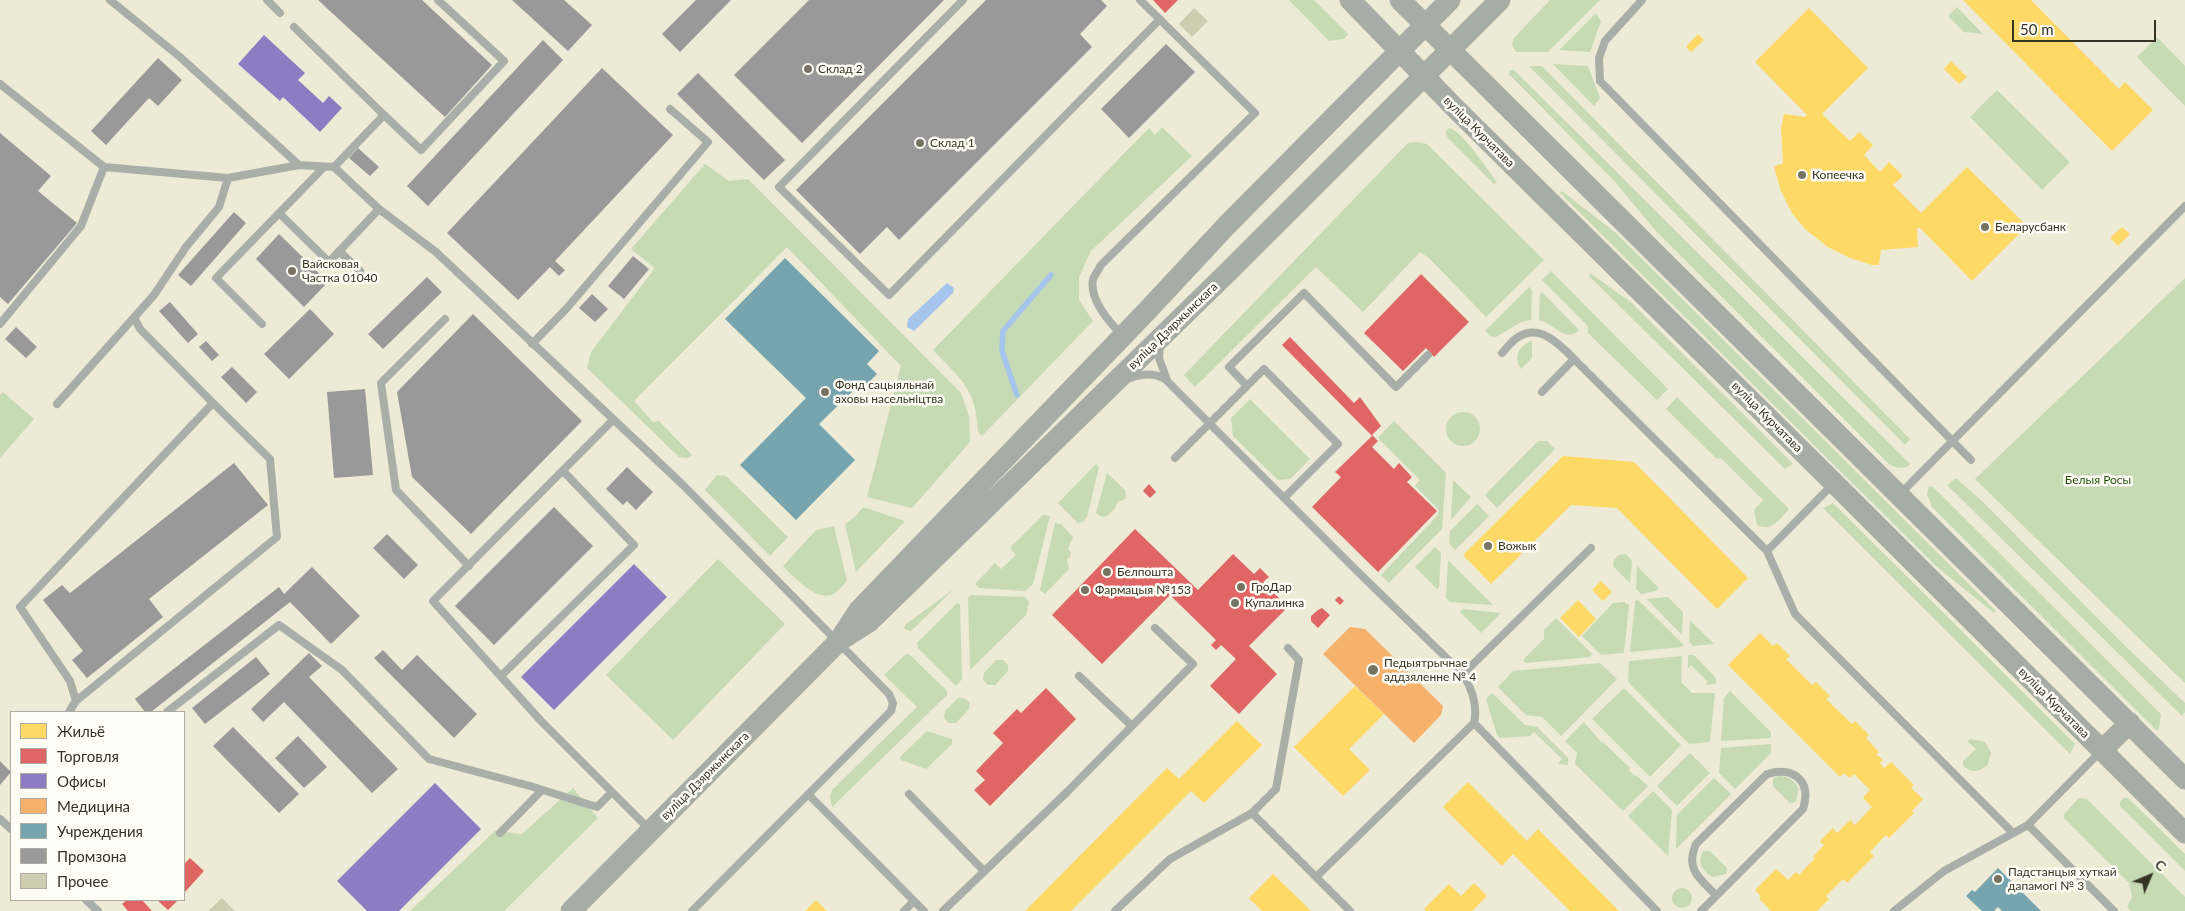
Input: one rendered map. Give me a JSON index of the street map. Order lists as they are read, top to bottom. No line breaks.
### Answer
{"streets":{"main road":["вуліца Курчатава","вуліца Дзяржынскага"]},"crossings":[["вуліца Курчатава","вуліца Дзяржынскага"]],"parks":["Белыя Росы"],"places":["Склад 2","Склад 1","Копеечка","Беларусбанк","Вайсковая Частка 01040","Фонд сацыяльнай аховы насельніцтва","Вожык","Белпошта","ГроДар","Фармацыя №153","Купалинка","Педыятрычнае аддзяленне № 4","Падстанцыя хуткай дапамогі № 3"],"legend":["Жильё","Торговля","Офисы","Медицина","Учреждения","Промзона","Прочее"],"scale_bar":"50 m","north":"top right"}
